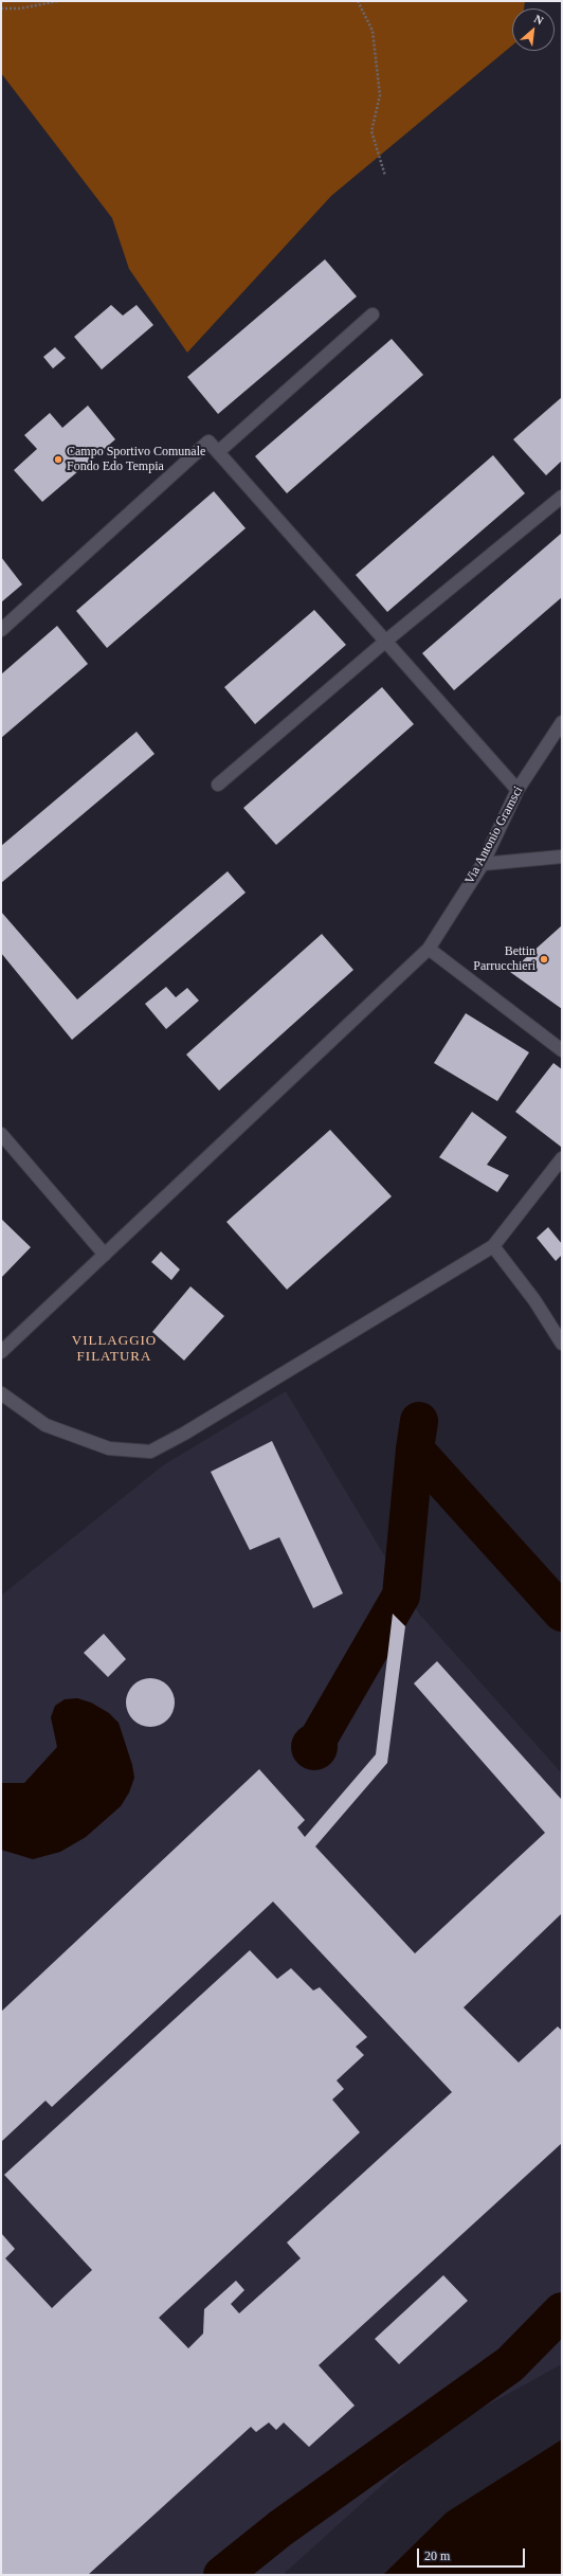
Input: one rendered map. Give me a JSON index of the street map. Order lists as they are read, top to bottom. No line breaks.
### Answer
{"streets":{"street":["Via Antonio Gramsci"]},"districts":["VILLAGGIO FILATURA"],"places":["Campo Sportivo Comunale Fondo Edo Tempia","Bettin Parrucchieri"],"scale_bar":"20 m","north":"top right"}
